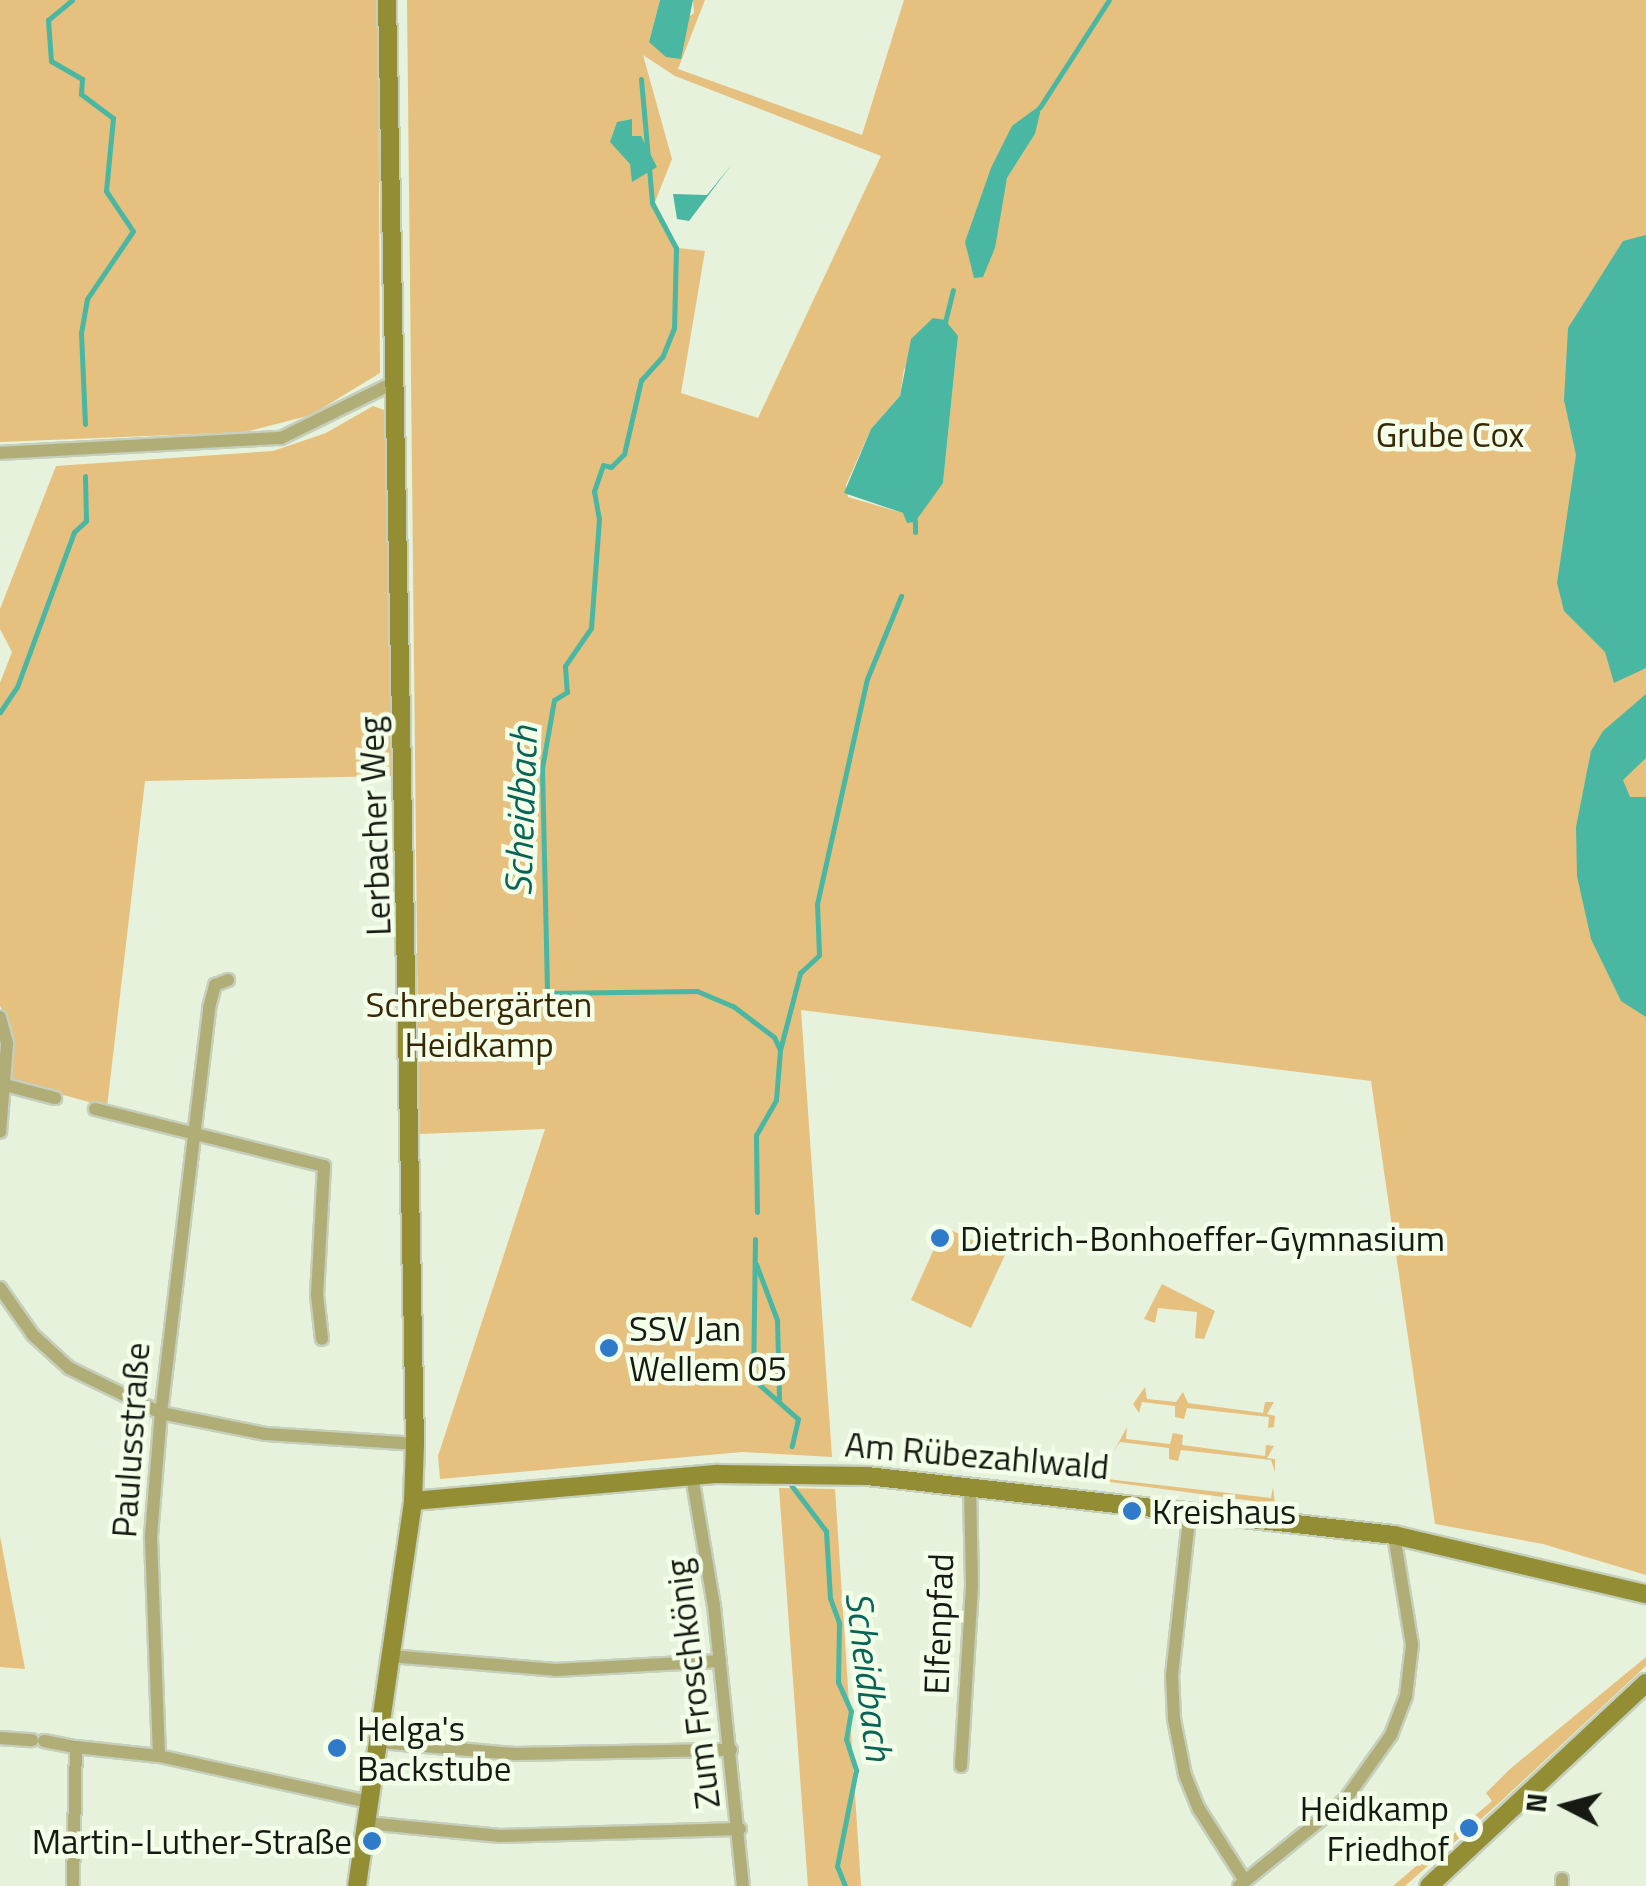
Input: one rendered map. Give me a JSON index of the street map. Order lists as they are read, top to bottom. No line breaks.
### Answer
{"streets":{"street":["Lerbacher Weg","Paulusstraße","Am Rübezahlwald","Elfenpfad","Zum Froschkönig"]},"crossings":[["Lerbacher Weg","Am Rübezahlwald"],["Am Rübezahlwald","Elfenpfad"],["Am Rübezahlwald","Zum Froschkönig"]],"water":["Scheidbach"],"parks":["Grube Cox","Schrebergärten Heidkamp"],"places":["Dietrich-Bonhoeffer-Gymnasium","SSV Jan Wellem 05","Kreishaus","Helga's Backstube","Heidkamp Friedhof","Martin-Luther-Straße"],"north":"left"}
